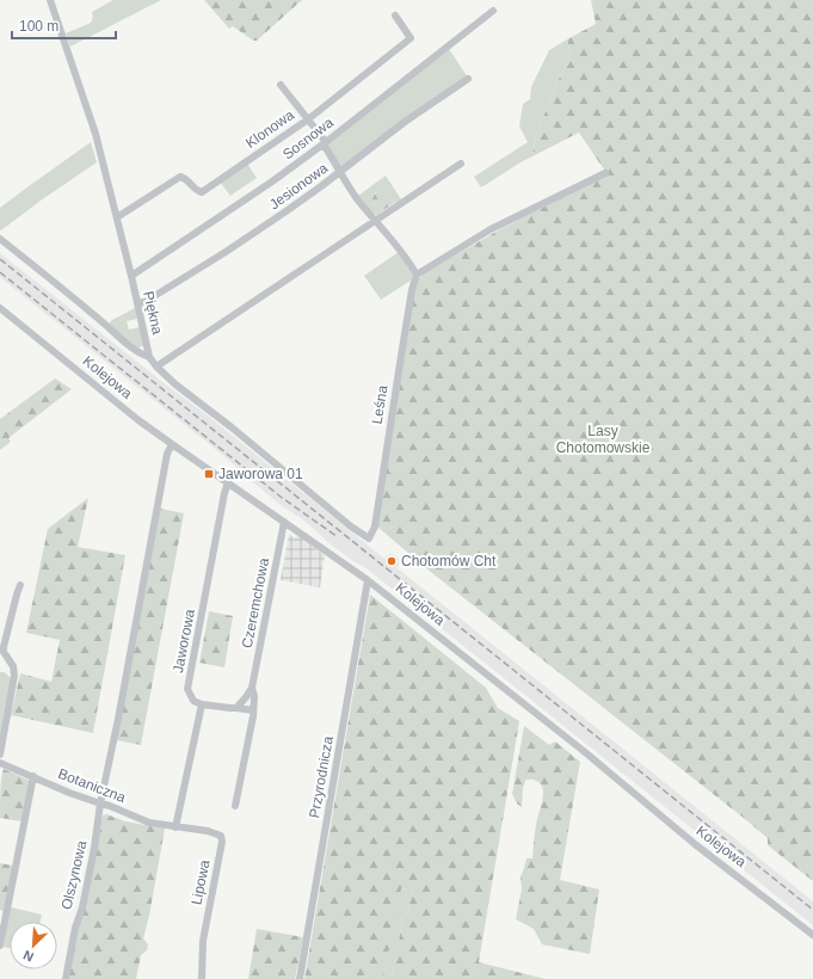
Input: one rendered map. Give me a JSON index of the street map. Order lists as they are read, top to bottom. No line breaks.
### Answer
{"streets":{"street":["Klonowa","Sosnowa","Jesionowa","Piękna","Kolejowa","Leśna","Czeremchowa","Jaworowa","Przyrodnicza","Botaniczna","Olszynowa","Lipowa"]},"crossings":[["Klonowa","Piękna"],["Sosnowa","Piękna"],["Jesionowa","Piękna"],["Piękna","Leśna"],["Kolejowa","Czeremchowa"],["Kolejowa","Jaworowa"],["Kolejowa","Przyrodnicza"],["Kolejowa","Olszynowa"],["Botaniczna","Olszynowa"],["Botaniczna","Lipowa"]],"parks":["Lasy Chotomowskie"],"places":{"transit":["Jaworowa 01"],"other":["Chotomów Cht"]},"scale_bar":"100 m","north":"bottom left"}
